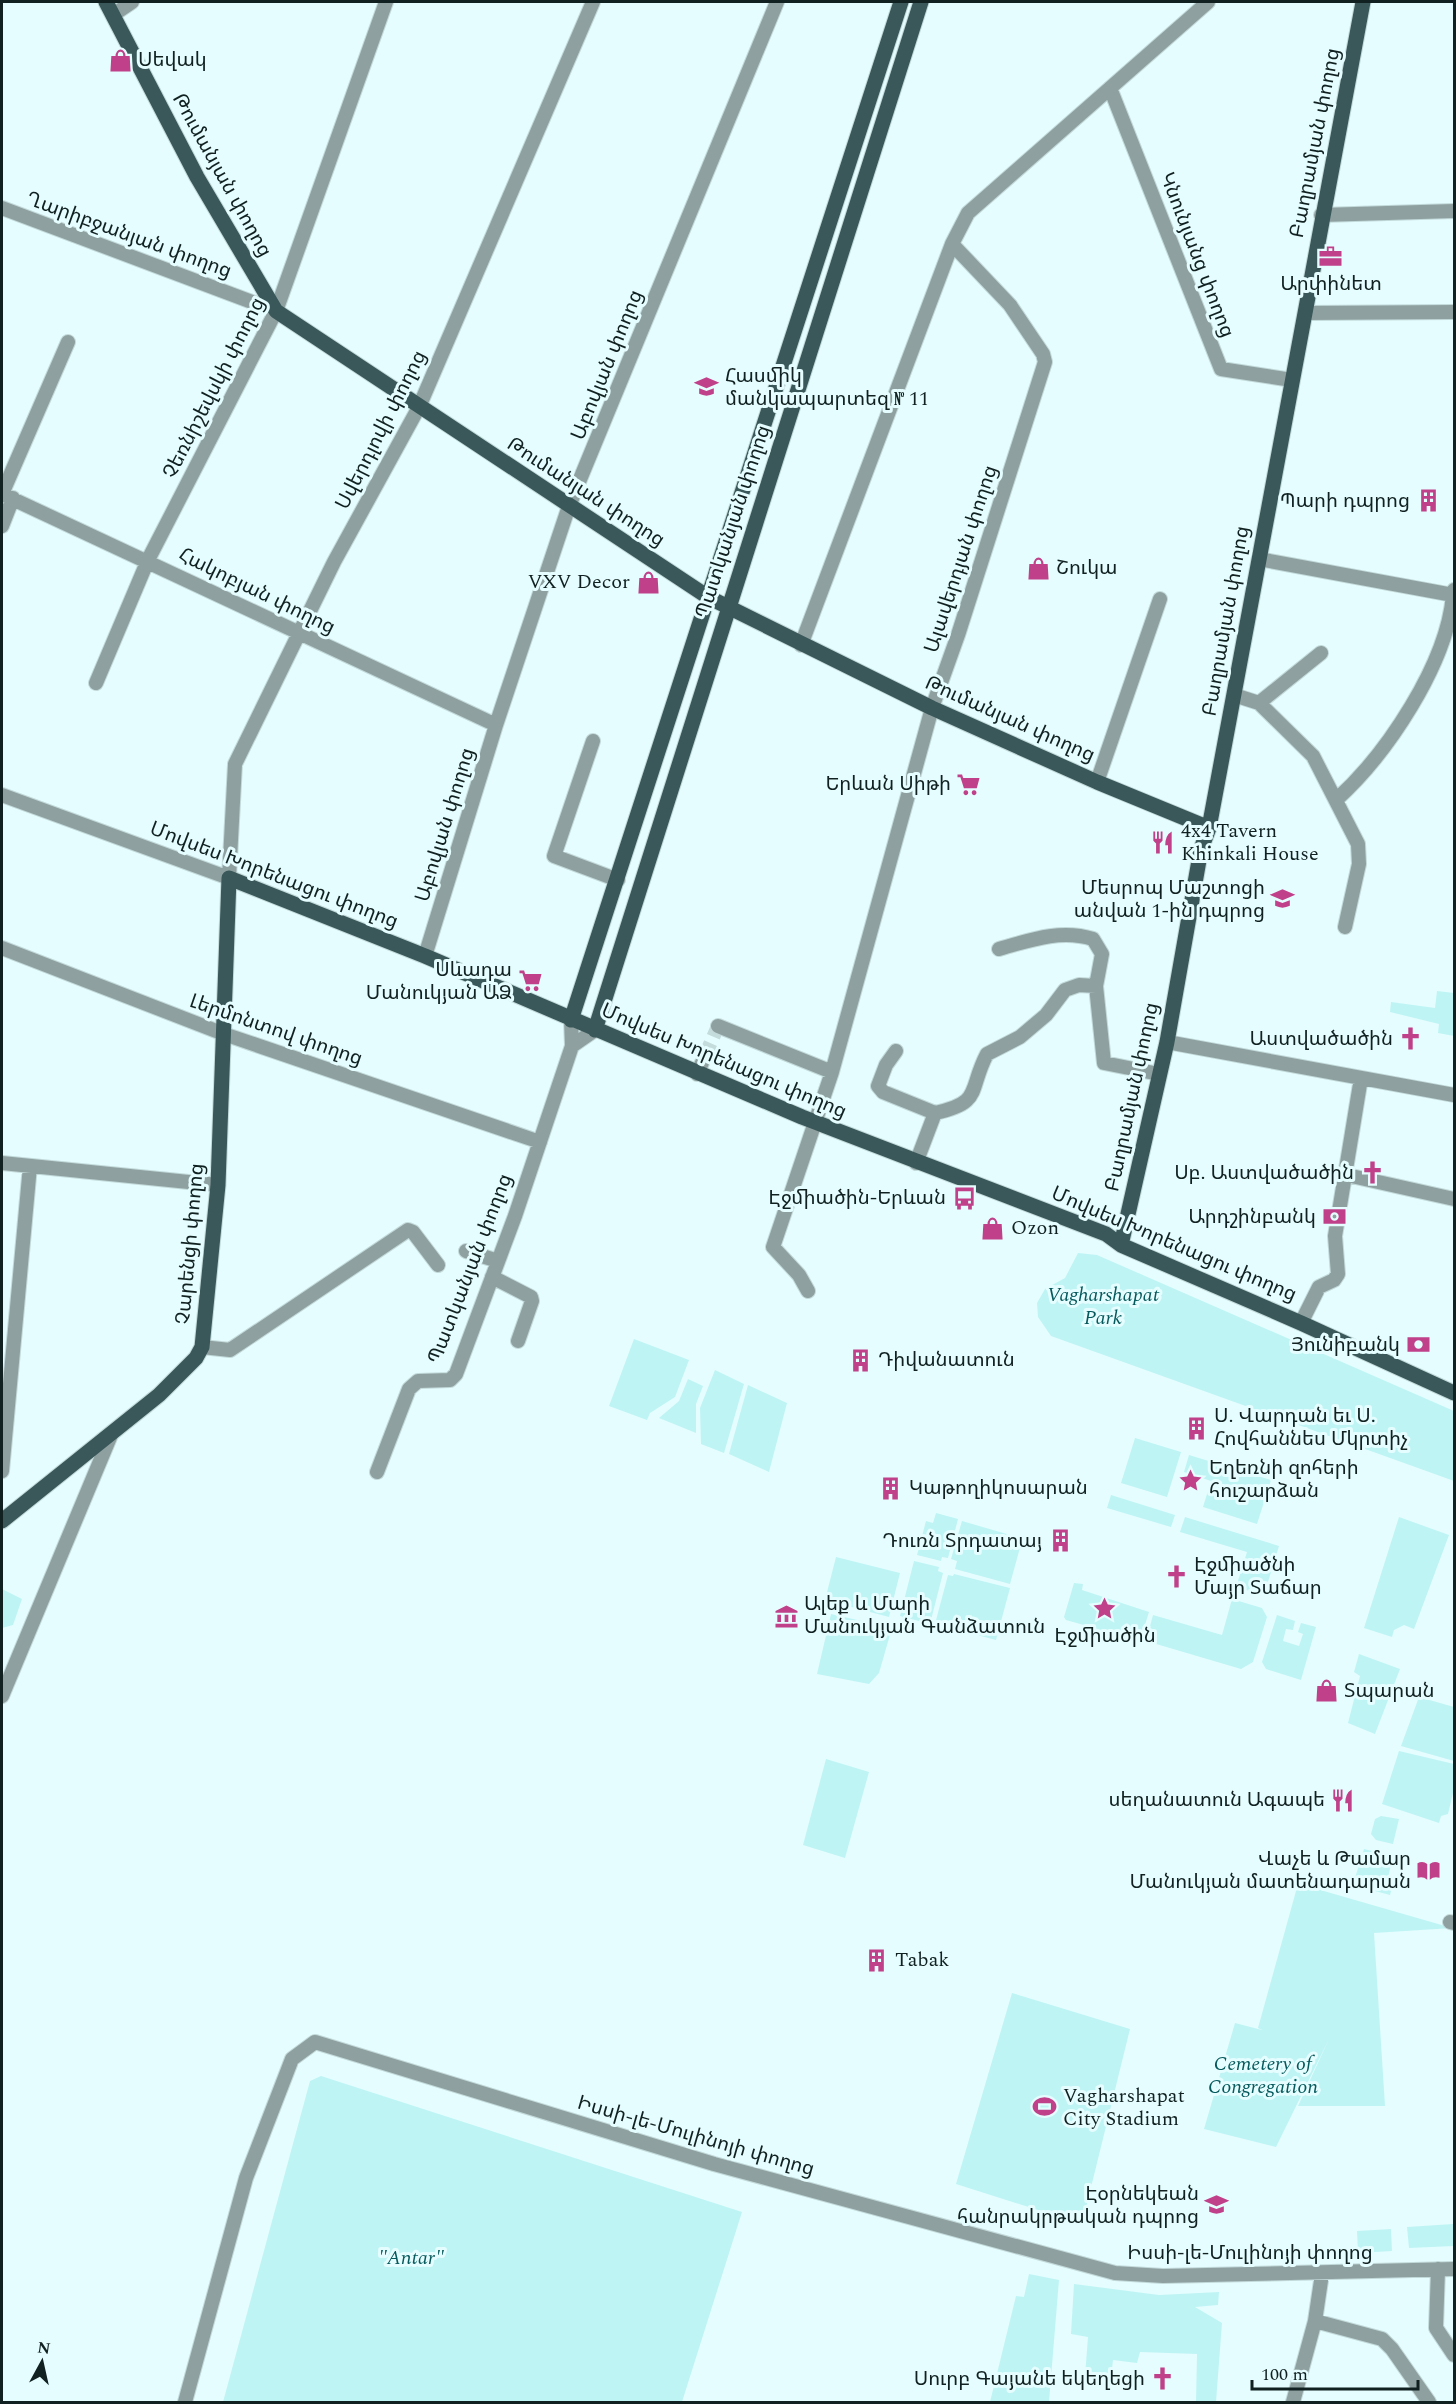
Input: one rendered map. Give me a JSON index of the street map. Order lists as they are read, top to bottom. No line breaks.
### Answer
{"streets":{"main road":["Բաղրամյան փողոց","Թումանյան փողոց","Պատկանյան փողոց","Մովսես Խորենացու փողոց","Չարենցի փողոց"],"street":["Ղարիբջանյան փողոց","Կնունյանց փողոց","Աբովյան փողոց","Չեռնիշեվսկի փողոց","Սվերդլովի փողոց","Ալավերդյան փողոց","Հակոբյան փողոց","Լերմոնտով փողոց","Իսսի-լե-Մուլինոյի փողոց"]},"crossings":[["Բաղրամյան փողոց","Թումանյան փողոց"],["Բաղրամյան փողոց","Կնունյանց փողոց"],["Բաղրամյան փողոց","Մովսես Խորենացու փողոց"],["Թումանյան փողոց","Ղարիբջանյան փողոց"],["Թումանյան փողոց","Աբովյան փողոց"],["Թումանյան փողոց","Չեռնիշեվսկի փողոց"],["Թումանյան փողոց","Սվերդլովի փողոց"],["Թումանյան փողոց","Պատկանյան փողոց"],["Թումանյան փողոց","Ալավերդյան փողոց"],["Ղարիբջանյան փողոց","Չեռնիշեվսկի փողոց"],["Աբովյան փողոց","Հակոբյան փողոց"],["Աբովյան փողոց","Մովսես Խորենացու փողոց"],["Չեռնիշեվսկի փողոց","Հակոբյան փողոց"],["Սվերդլովի փողոց","Հակոբյան փողոց"],["Սվերդլովի փողոց","Մովսես Խորենացու փողոց"],["Սվերդլովի փողոց","Չարենցի փողոց"],["Պատկանյան փողոց","Մովսես Խորենացու փողոց"],["Պատկանյան փողոց","Լերմոնտով փողոց"],["Ալավերդյան փողոց","Մովսես Խորենացու փողոց"],["Մովսես Խորենացու փողոց","Չարենցի փողոց"],["Լերմոնտով փողոց","Չարենցի փողոց"]],"parks":["Vagharshapat Park","Cemetery of Congregation","\"Antar\""],"places":{"shop":["Սեվակ","Շուկա","VXV Decor","Ozon","Տպարան"],"office":["Արփինետ"],"school or university":["Հասմիկ մանկապարտեզ № 11","Մեսրոպ Մաշտոցի անվան 1-ին դպրոց","Էօրնեկեան հանրակրթական դպրոց"],"building":["Պարի դպրոց","Դիվանատուն","Ս. Վարդան եւ Ս. Հովհաննես Մկրտիչ","Կաթողիկոսարան","Դուռն Տրդատայ","Tabak"],"supermarket":["Երևան Սիթի","Սևադա Մանուկյան ԱՁ"],"restaurant":["4x4 Tavern Khinkali House","սեղանատուն Ագապե"],"church":["Աստվածածին","Սբ. Աստվածածին","Էջմիածնի Մայր Տաճար","Սուրբ Գայանե եկեղեցի"],"bus stop":["Էջմիածին-Երևան"],"bank":["Արդշինբանկ","Յունիբանկ"],"place":["Եղեռնի զոհերի հուշարձան","Էջմիածին"],"museum":["Ալեք և Մարի Մանուկյան Գանձատուն"],"library":["Վաչե և Թամար Մանուկյան մատենադարան"],"sports":["Vagharshapat City Stadium"]},"scale_bar":"100 m","north":"top"}
